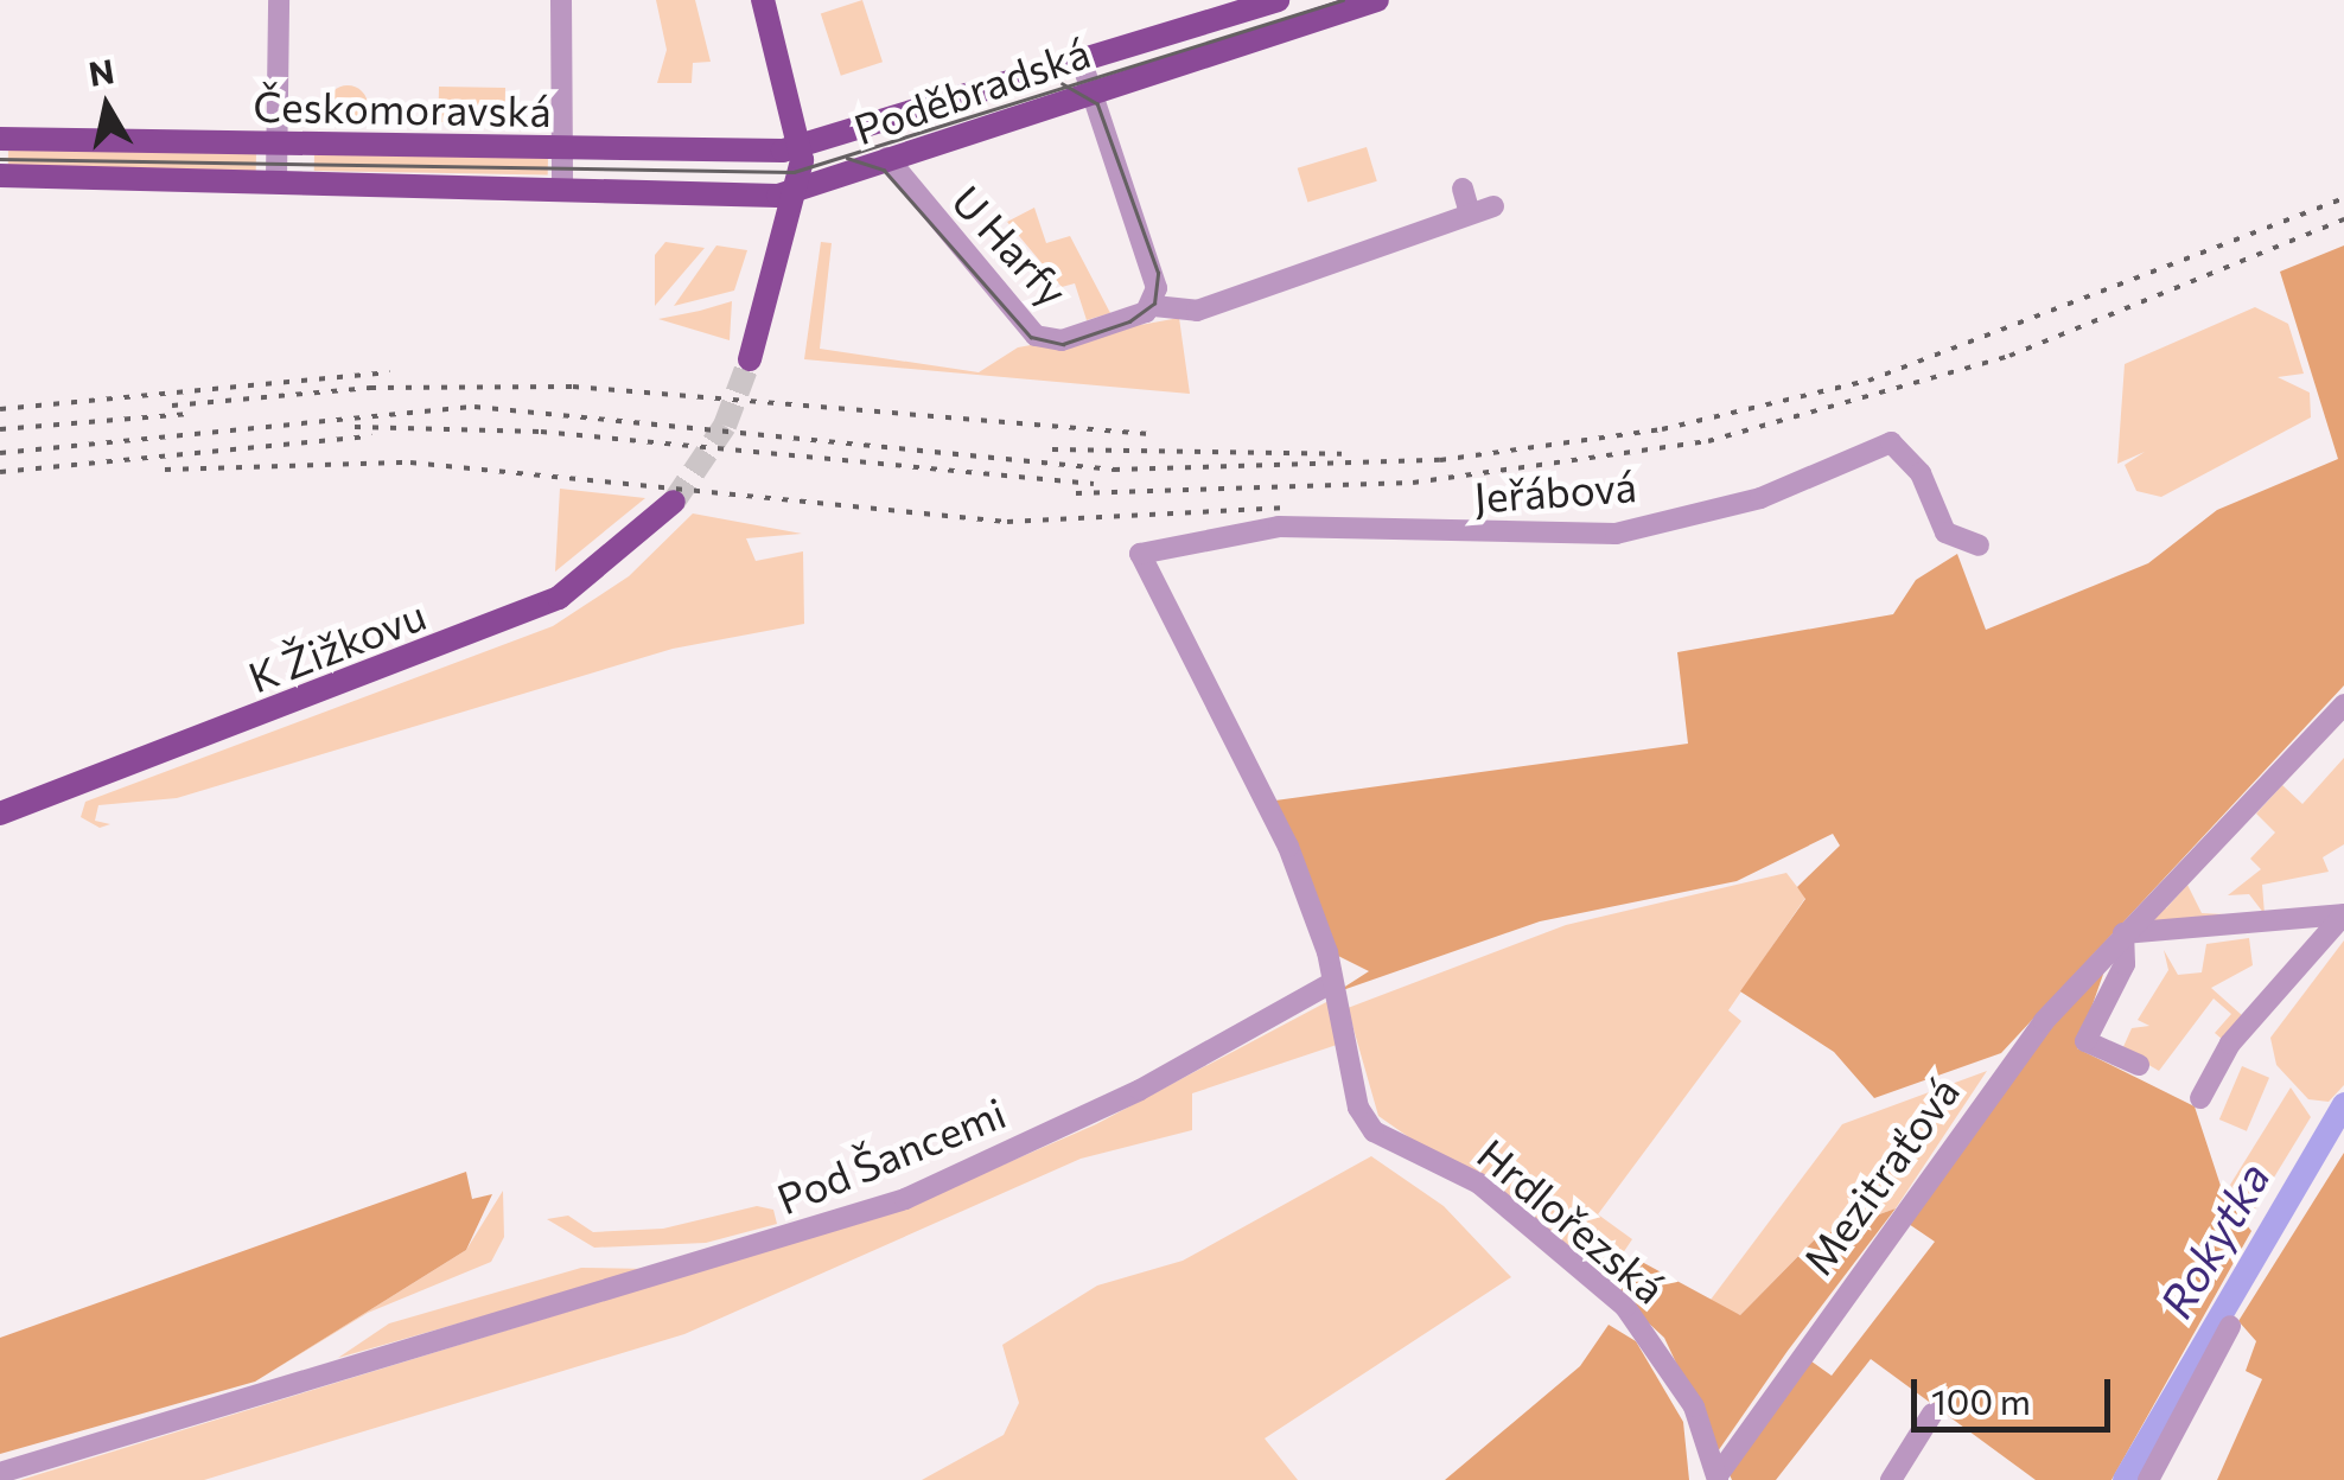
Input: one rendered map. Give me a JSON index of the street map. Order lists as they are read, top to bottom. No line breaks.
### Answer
{"streets":{"main road":["Poděbradská","Českomoravská","K Žižkovu"],"street":["U Harfy","Jeřábová","Pod Šancemi","Mezitraťová","Hrdlořezská"]},"crossings":[["Poděbradská","Českomoravská"],["Poděbradská","U Harfy"],["Jeřábová","Pod Šancemi"],["Jeřábová","Hrdlořezská"],["Pod Šancemi","Hrdlořezská"],["Mezitraťová","Hrdlořezská"]],"water":["Rokytka"],"scale_bar":"100 m","north":"top"}
